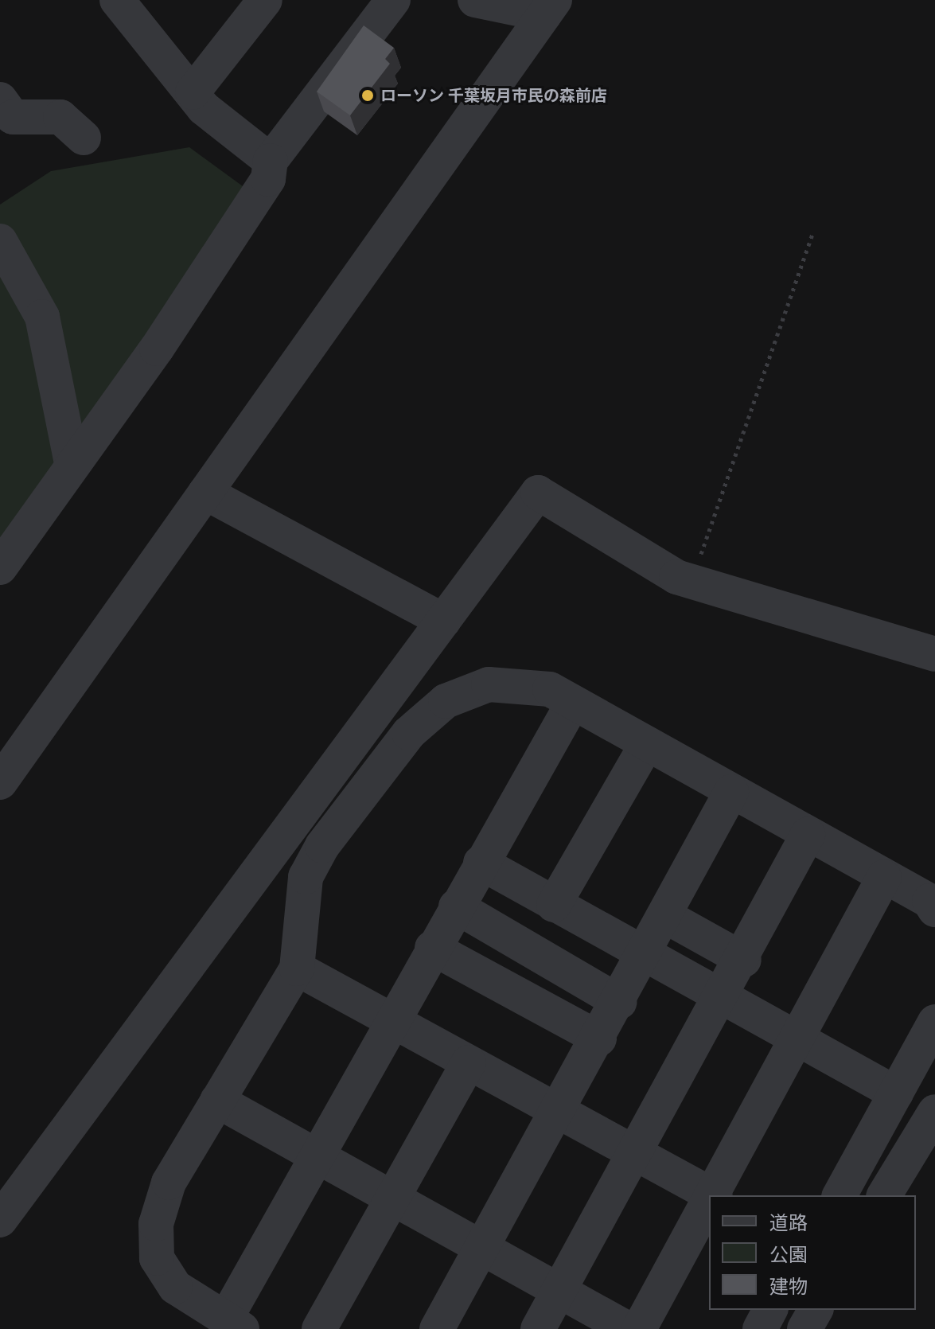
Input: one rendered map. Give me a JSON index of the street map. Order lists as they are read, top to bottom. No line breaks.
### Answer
{"places":["ローソン 千葉坂月市民の森前店"],"legend":["道路","公園","建物"]}
